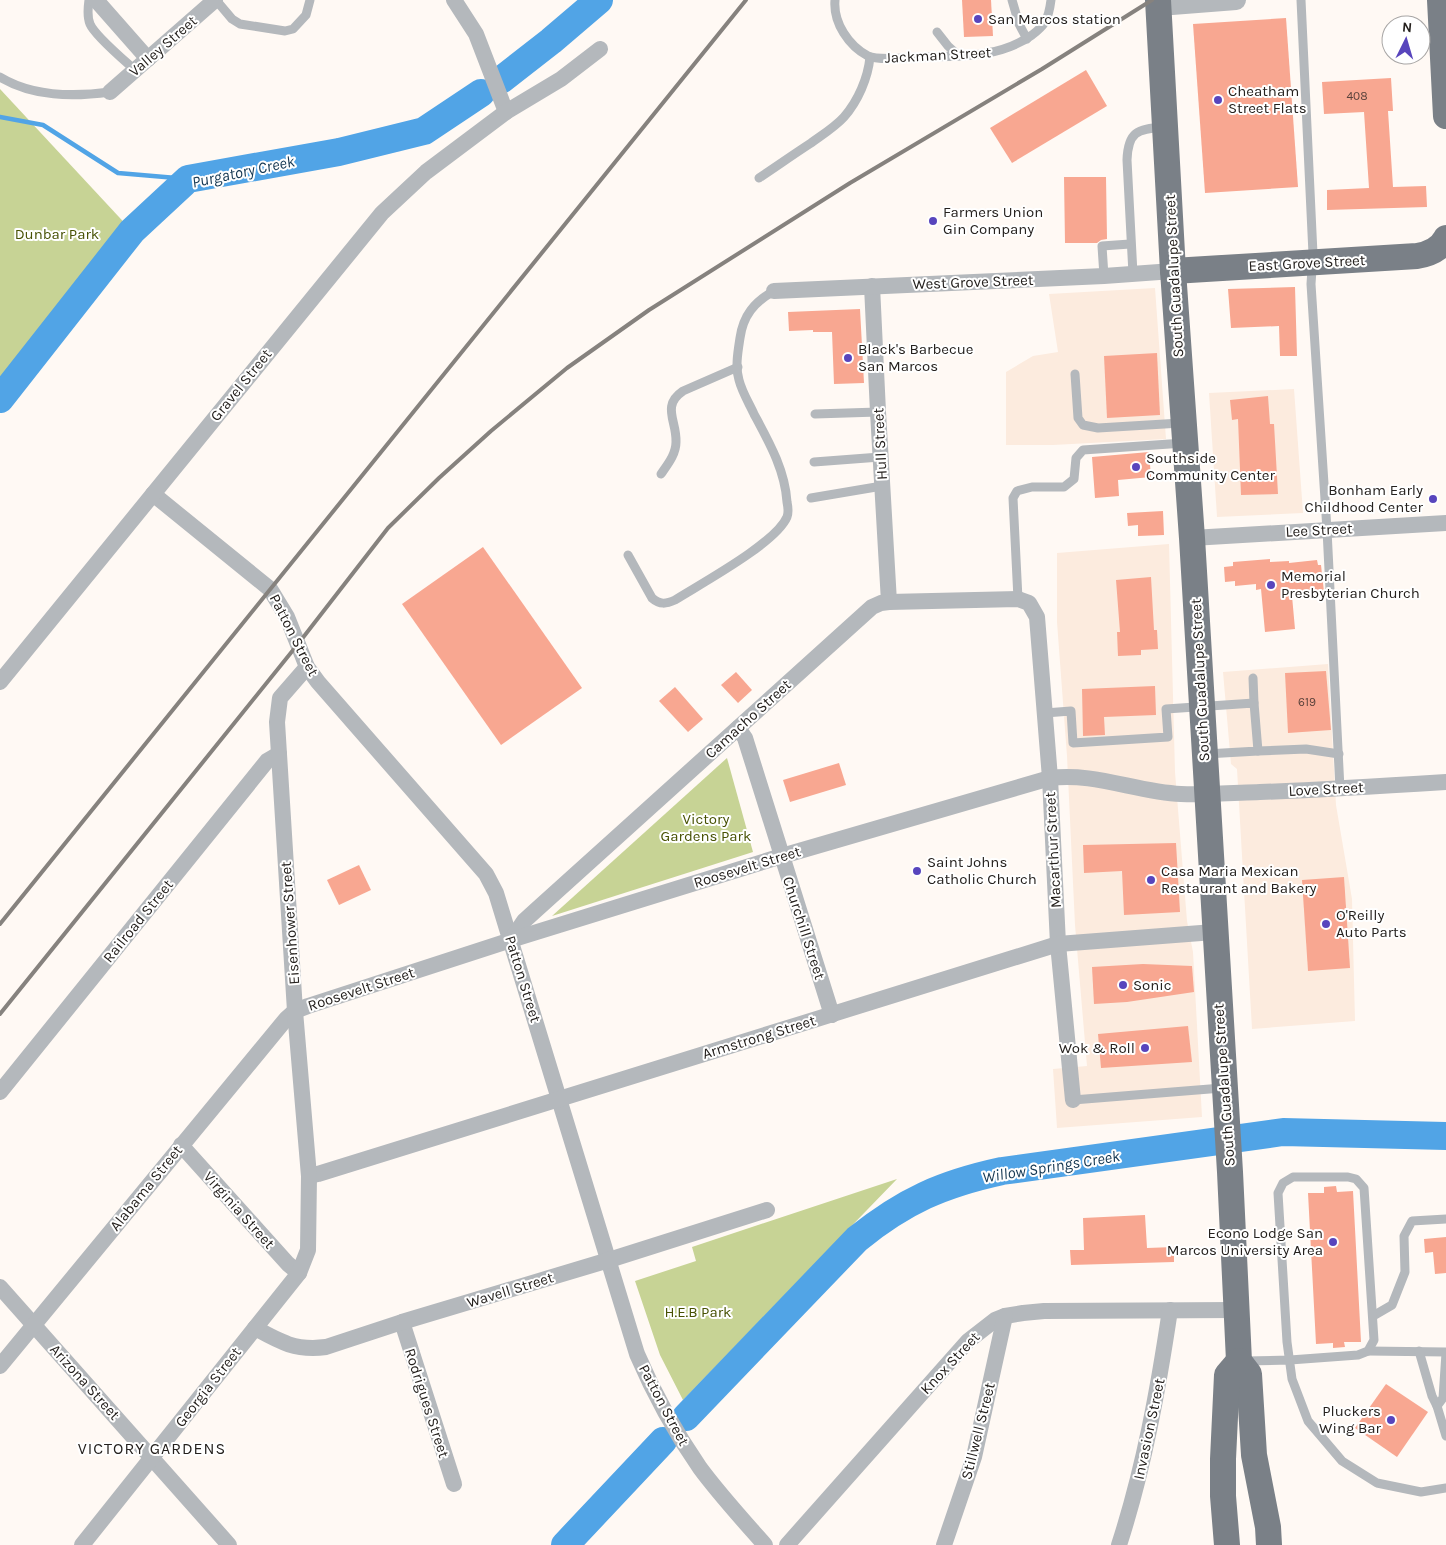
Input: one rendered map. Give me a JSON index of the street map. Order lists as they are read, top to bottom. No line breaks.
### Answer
{"streets":{"main road":["East Grove Street","South Guadalupe Street"],"street":["Valley Street","West Grove Street","Gravel Street","Hull Street","Lee Street","Patton Street","Camacho Street","Love Street","Macarthur Street","Roosevelt Street","Railroad Street","Eisenhower Street","Churchill Street","Armstrong Street","Alabama Street","Virginia Street","Wavell Street","Knox Street","Arizona Street","Georgia Street","Rodrigues Street","Invasion Street","Stillwell Street"],"lane":["Jackman Street"]},"crossings":[["East Grove Street","South Guadalupe Street"],["East Grove Street","West Grove Street"],["South Guadalupe Street","West Grove Street"],["South Guadalupe Street","Lee Street"],["South Guadalupe Street","Love Street"],["South Guadalupe Street","Roosevelt Street"],["South Guadalupe Street","Armstrong Street"],["South Guadalupe Street","Knox Street"],["West Grove Street","Hull Street"],["Gravel Street","Patton Street"],["Hull Street","Camacho Street"],["Patton Street","Camacho Street"],["Patton Street","Roosevelt Street"],["Patton Street","Eisenhower Street"],["Patton Street","Armstrong Street"],["Patton Street","Wavell Street"],["Camacho Street","Macarthur Street"],["Camacho Street","Roosevelt Street"],["Camacho Street","Churchill Street"],["Love Street","Roosevelt Street"],["Macarthur Street","Roosevelt Street"],["Macarthur Street","Armstrong Street"],["Roosevelt Street","Eisenhower Street"],["Roosevelt Street","Churchill Street"],["Roosevelt Street","Alabama Street"],["Railroad Street","Eisenhower Street"],["Eisenhower Street","Armstrong Street"],["Eisenhower Street","Alabama Street"],["Eisenhower Street","Georgia Street"],["Churchill Street","Armstrong Street"],["Alabama Street","Virginia Street"],["Alabama Street","Arizona Street"],["Virginia Street","Georgia Street"],["Wavell Street","Georgia Street"],["Wavell Street","Rodrigues Street"],["Knox Street","Invasion Street"],["Knox Street","Stillwell Street"],["Arizona Street","Georgia Street"]],"districts":["VICTORY GARDENS"],"water":["Purgatory Creek","Willow Springs Creek"],"parks":["Dunbar Park","Victory Gardens Park","H.E.B Park"],"places":["San Marcos station","Cheatham Street Flats","Farmers Union Gin Company","Black's Barbecue San Marcos","Southside Community Center","Bonham Early Childhood Center","Memorial Presbyterian Church","Saint Johns Catholic Church","Casa Maria Mexican Restaurant and Bakery","O'Reilly Auto Parts","Sonic","Wok & Roll","Econo Lodge San Marcos University Area","Pluckers Wing Bar"],"house_numbers":["408","619"],"north":"top"}
